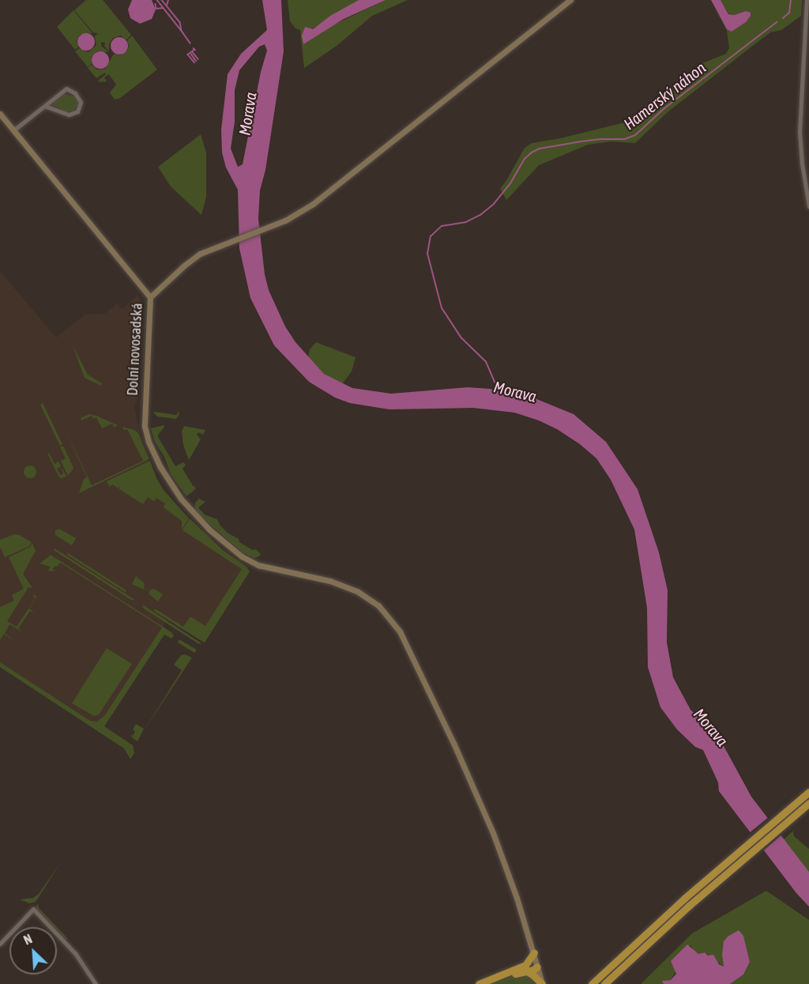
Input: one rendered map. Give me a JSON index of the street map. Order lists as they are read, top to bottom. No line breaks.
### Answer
{"streets":{"main road":["Dolní novosadská"]},"water":["Hamerský náhon","Morava"],"north":"top left"}
